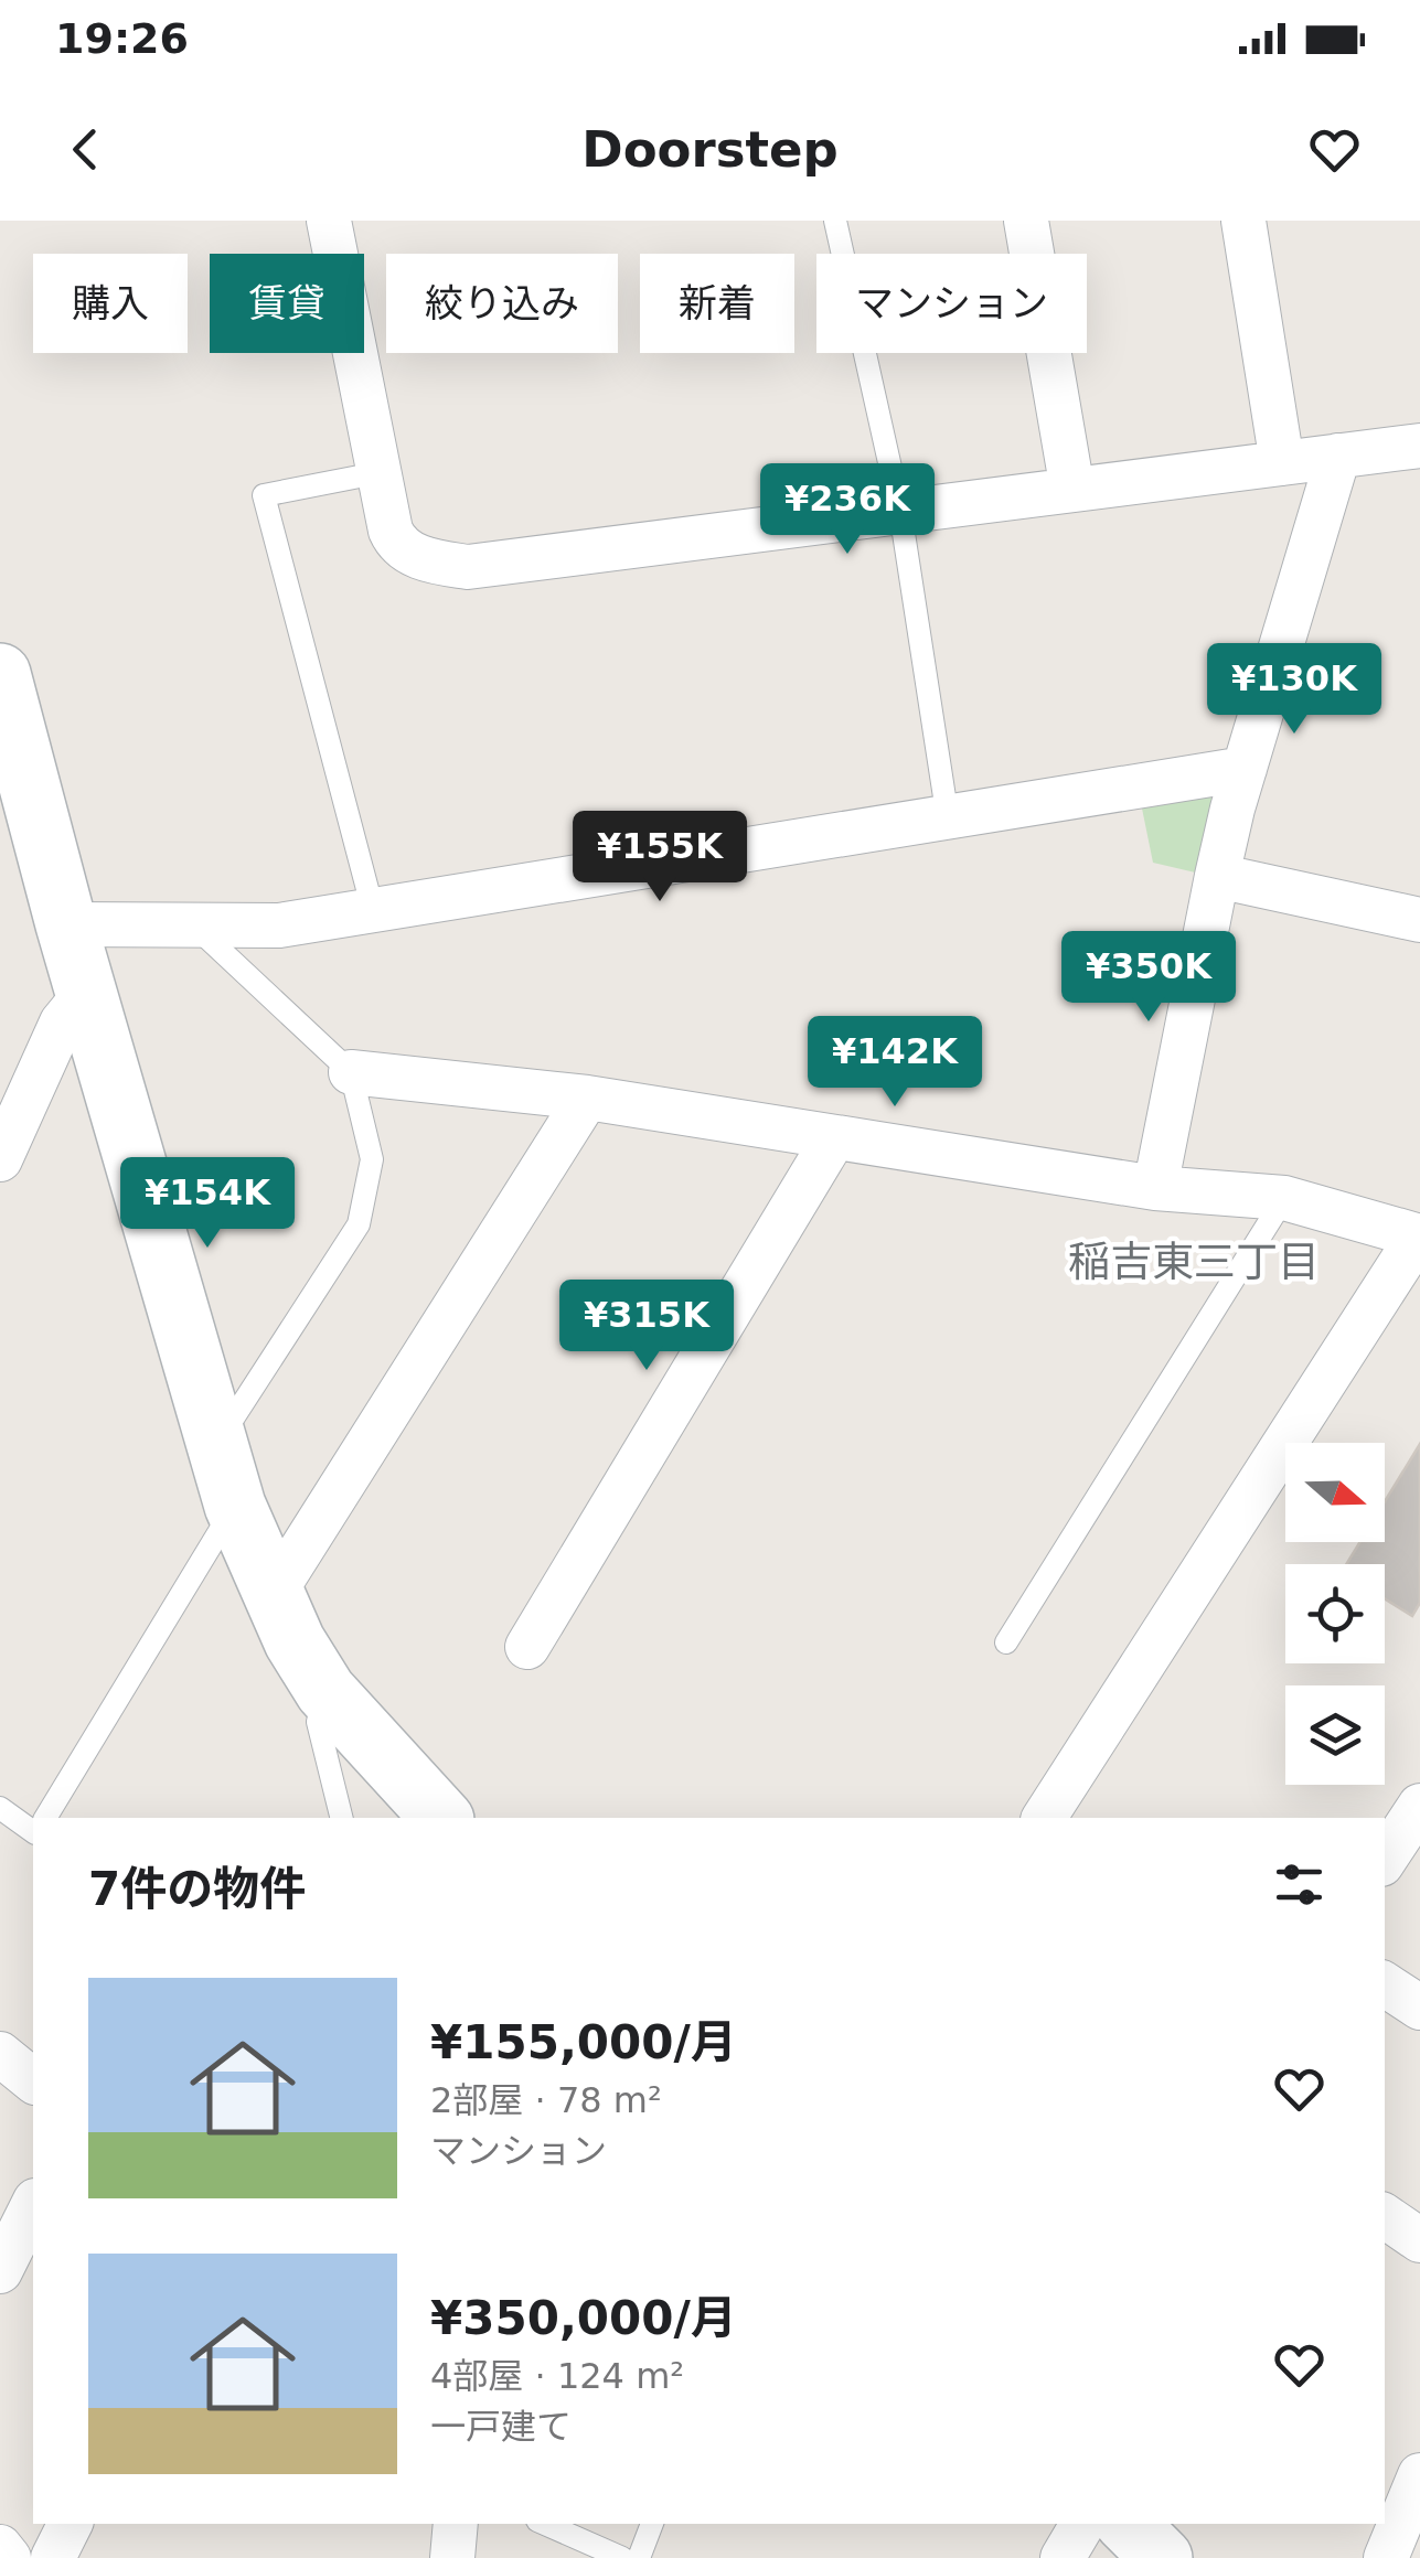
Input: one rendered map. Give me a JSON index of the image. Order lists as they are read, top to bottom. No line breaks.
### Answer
{"districts":["稲吉東三丁目"],"north":"right","page":{"status":"19:26","header":"Doorstep","chip":["購入","賃貸","絞り込み","新着","マンション"],"price":["¥236K","¥130K","¥155K","¥350K","¥142K","¥154K","¥315K"],"heading":"7件の物件","list":[{"name":"¥155,000/月","note":"2部屋 · 78 m² · マンション"},{"name":"¥350,000/月","note":"4部屋 · 124 m² · 一戸建て"}]}}
